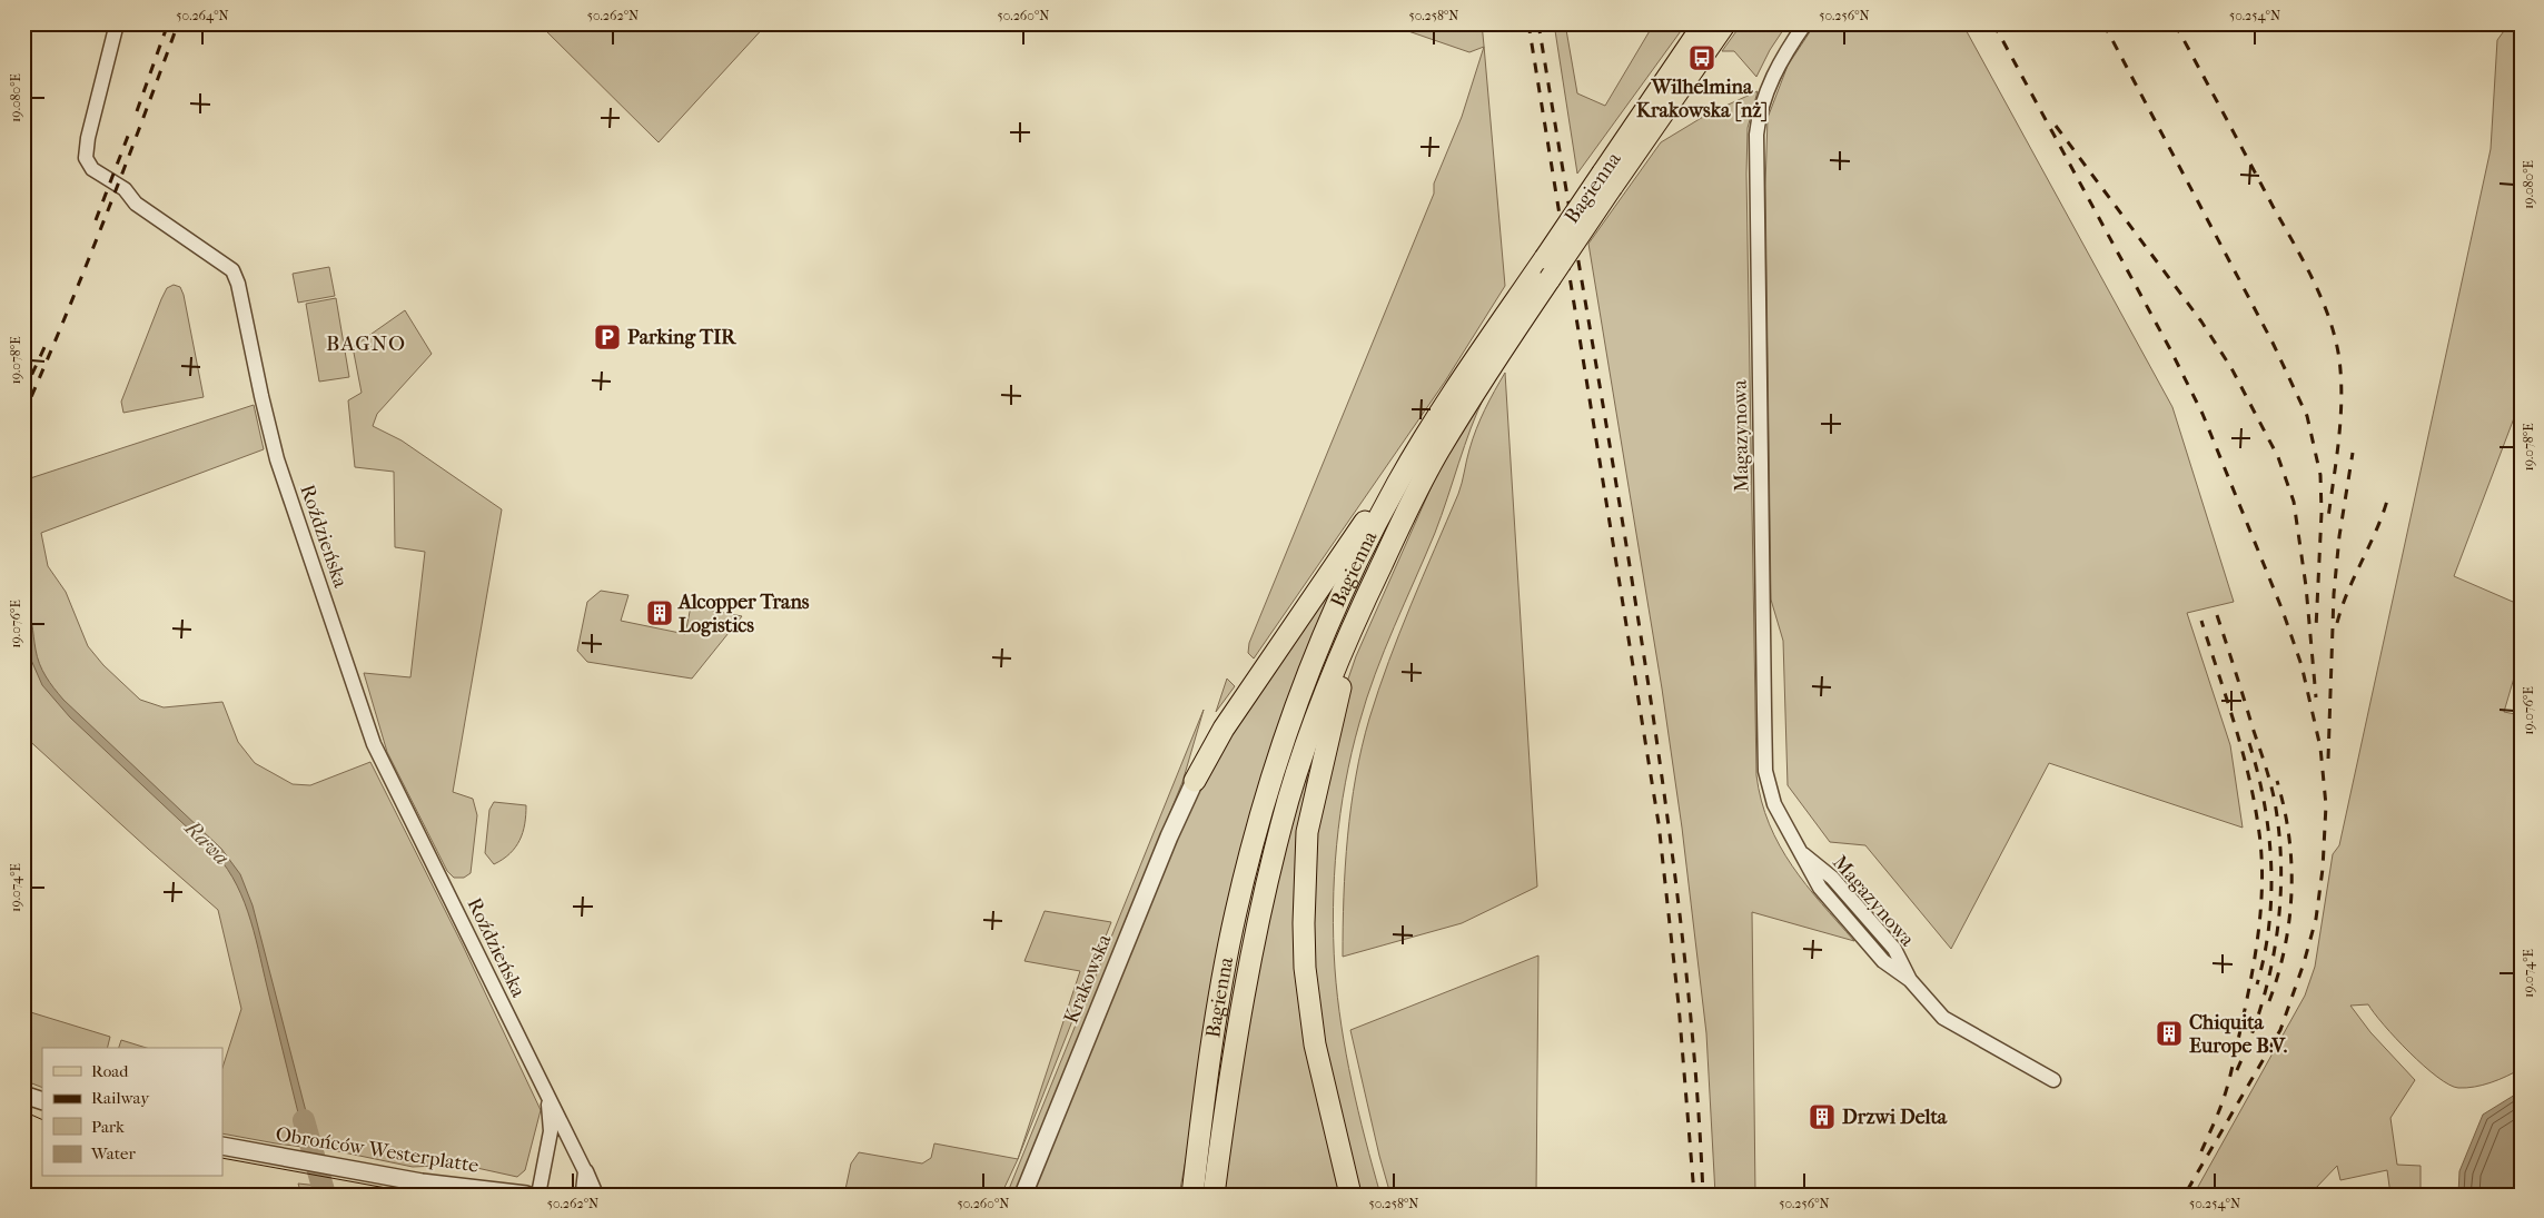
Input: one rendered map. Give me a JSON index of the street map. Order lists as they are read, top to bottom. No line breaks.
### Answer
{"streets":{"main road":["Bagienna"],"street":["Magazynowa","Roździeńska","Krakowska","Obrońców Westerplatte"]},"districts":["BAGNO"],"water":["Rawa"],"places":{"bus stop":["Wilhelmina Krakowska [nż]"],"parking":["Parking TIR"],"building":["Alcopper Trans Logistics","Chiquita Europe B.V.","Drzwi Delta"]},"legend":["Road","Railway","Park","Water"],"coordinates":["50.264°N","50.262°N","50.260°N","50.258°N","50.256°N","50.254°N","19.080°E","19.078°E","19.076°E","19.074°E"]}
